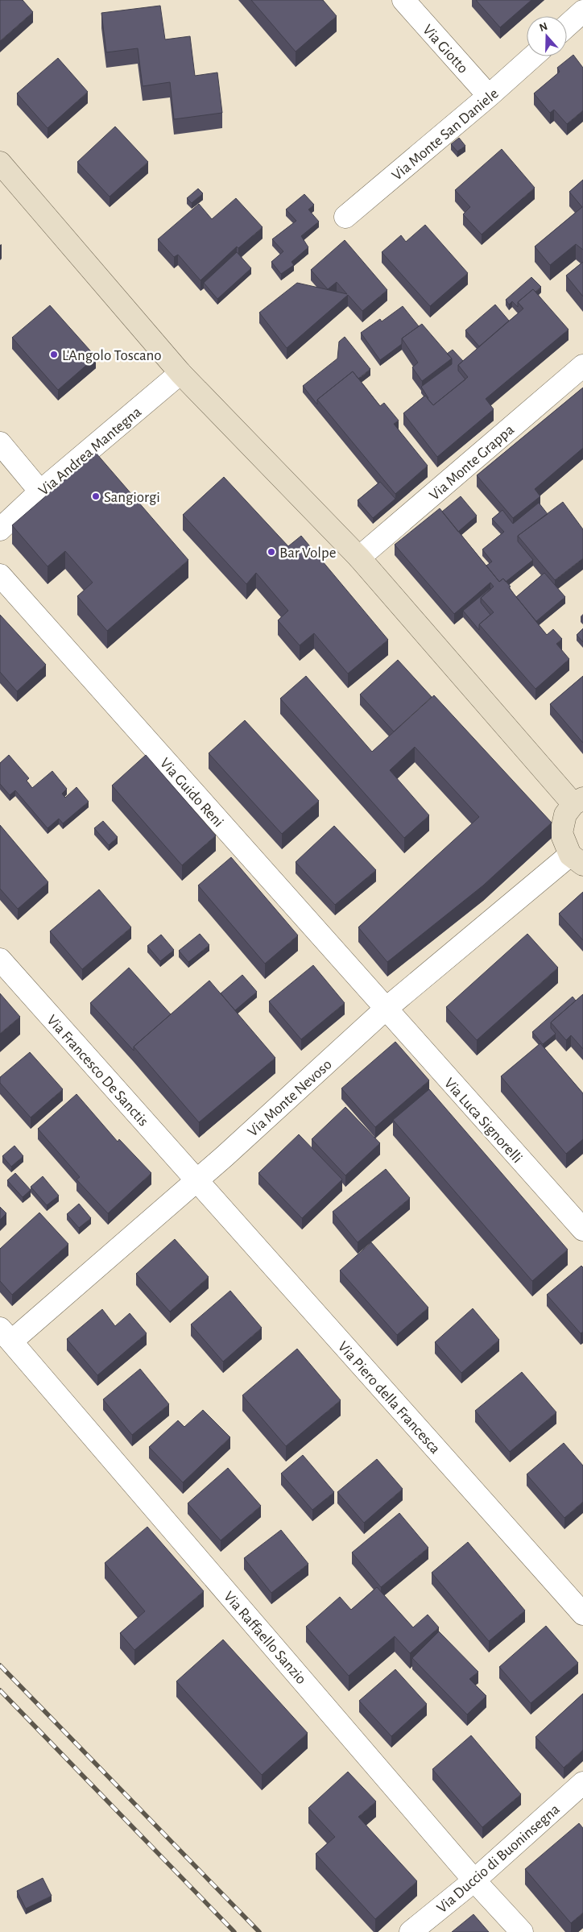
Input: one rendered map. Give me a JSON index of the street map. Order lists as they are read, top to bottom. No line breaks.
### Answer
{"streets":{"street":["Via Giotto","Via Monte San Daniele","Via Andrea Mantegna","Via Monte Grappa","Via Guido Reni","Via Francesco De Sanctis","Via Monte Nevoso","Via Luca Signorelli","Via Piero della Francesca","Via Raffaello Sanzio","Via Duccio di Buoninsegna"]},"crossings":[["Via Giotto","Via Monte San Daniele"],["Via Guido Reni","Via Monte Nevoso"],["Via Guido Reni","Via Luca Signorelli"],["Via Francesco De Sanctis","Via Monte Nevoso"],["Via Francesco De Sanctis","Via Piero della Francesca"],["Via Monte Nevoso","Via Luca Signorelli"],["Via Monte Nevoso","Via Piero della Francesca"],["Via Monte Nevoso","Via Raffaello Sanzio"],["Via Raffaello Sanzio","Via Duccio di Buoninsegna"]],"places":["L'Angolo Toscano","Sangiorgi","Bar Volpe"],"north":"top"}
